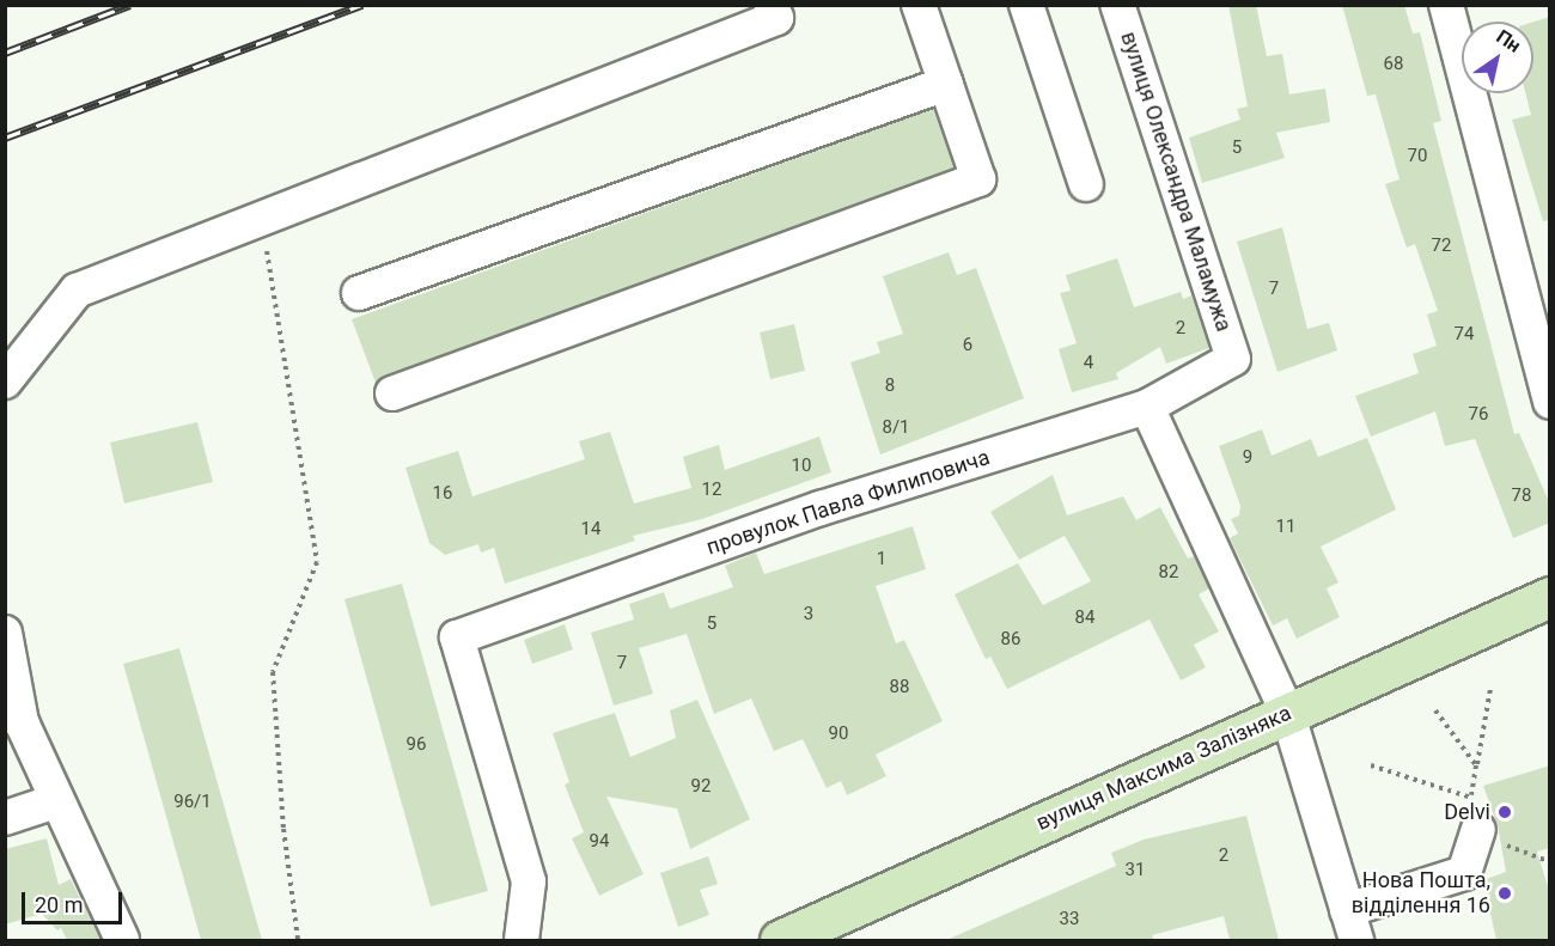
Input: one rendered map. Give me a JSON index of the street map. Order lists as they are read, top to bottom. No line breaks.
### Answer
{"streets":{"main road":["вулиця Максима Залізняка"],"street":["вулиця Олександра Маламужа","провулок Павла Филиповича"]},"crossings":[["вулиця Олександра Маламужа","провулок Павла Филиповича"]],"places":["Delvi","Нова Пошта, відділення 16"],"house_numbers":["68","5","70","72","7","2","74","6","4","8","76","8/1","9","10","12","16","78","11","14","1","82","3","84","5","86","7","88","90","96","92","96/1","94","2","31","33"],"scale_bar":"20 m","north":"top right"}
